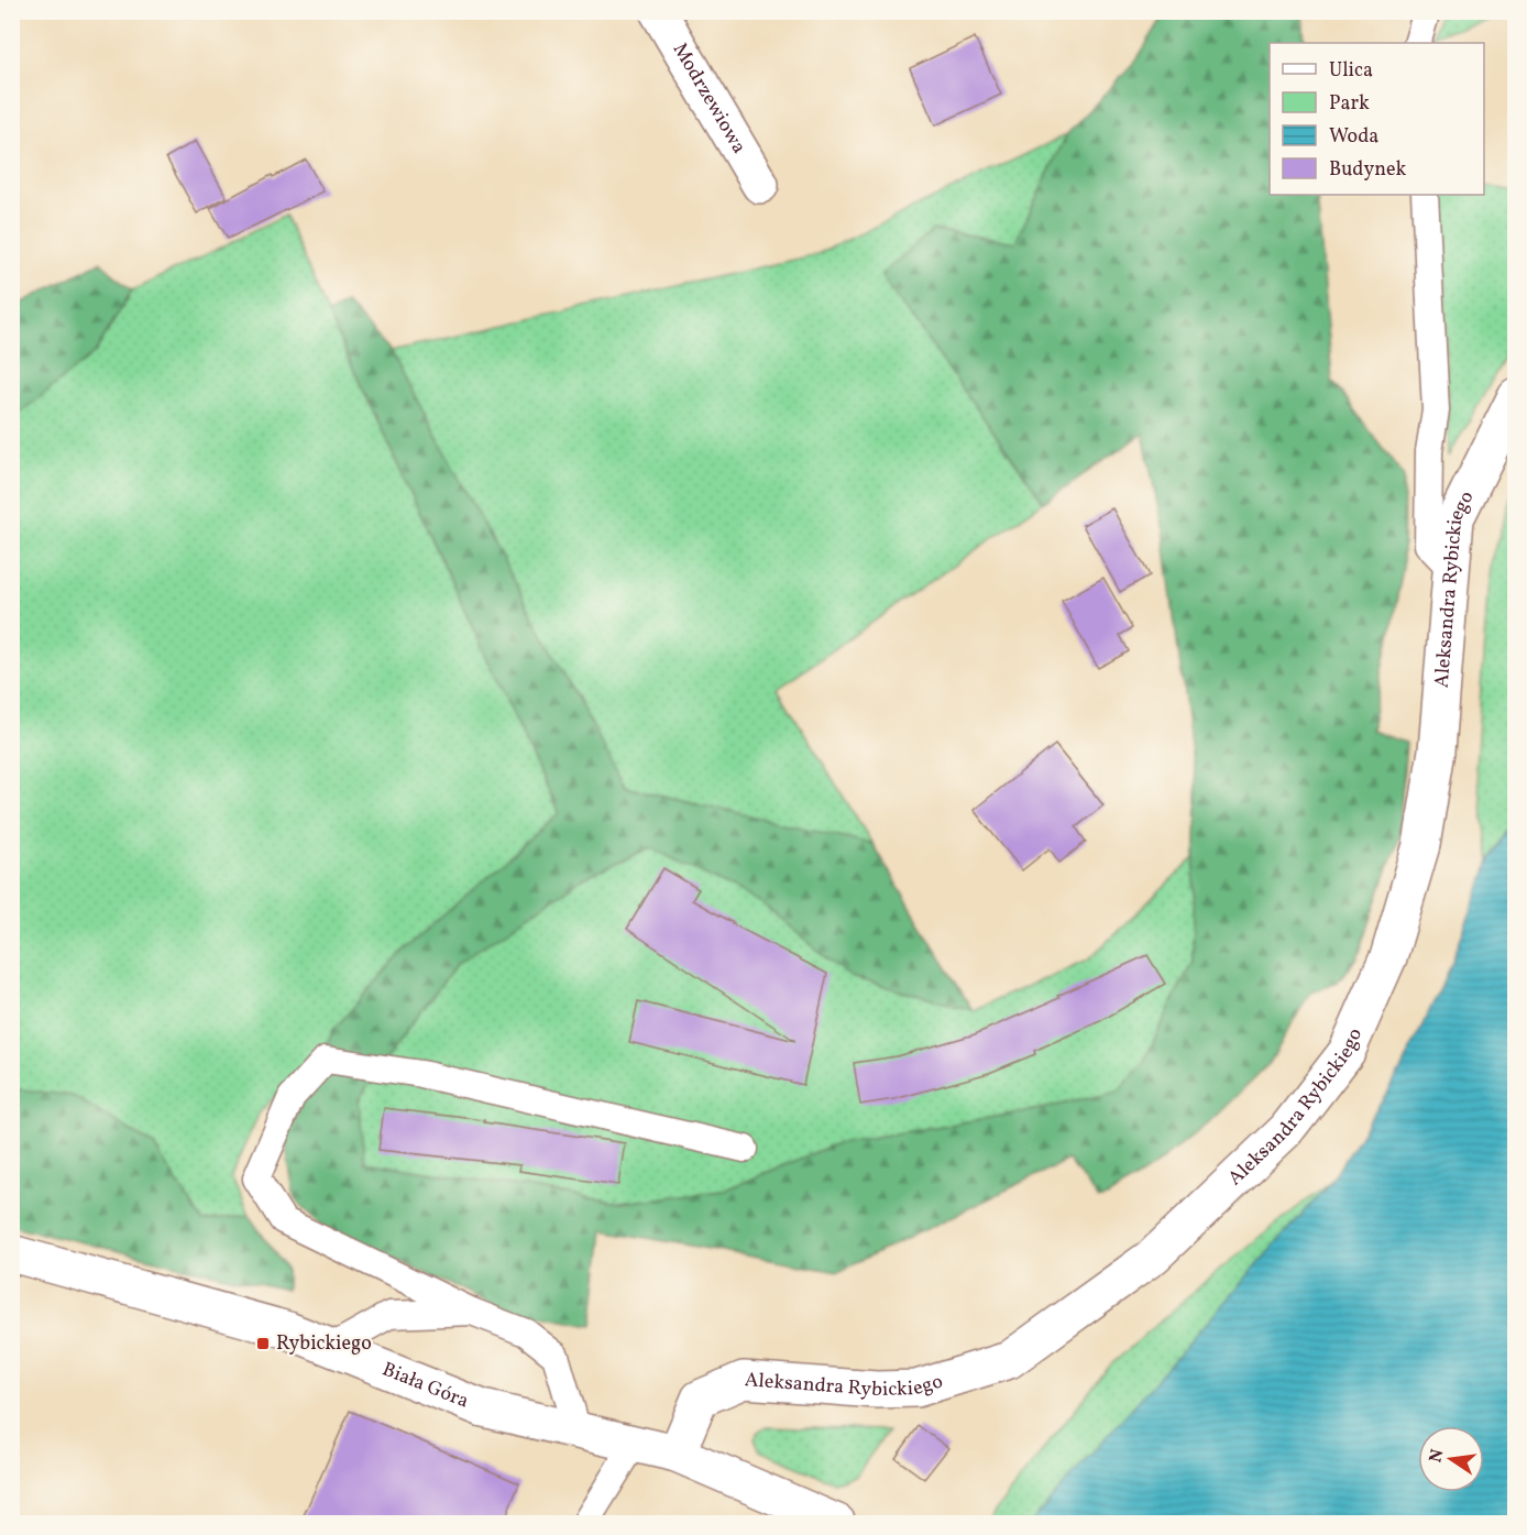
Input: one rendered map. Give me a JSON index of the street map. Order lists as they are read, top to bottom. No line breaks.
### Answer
{"streets":{"street":["Modrzewiowa","Aleksandra Rybickiego","Biała Góra"]},"crossings":[["Aleksandra Rybickiego","Biała Góra"]],"places":{"transit":["Rybickiego"]},"legend":["Ulica","Park","Woda","Budynek"],"north":"left"}
